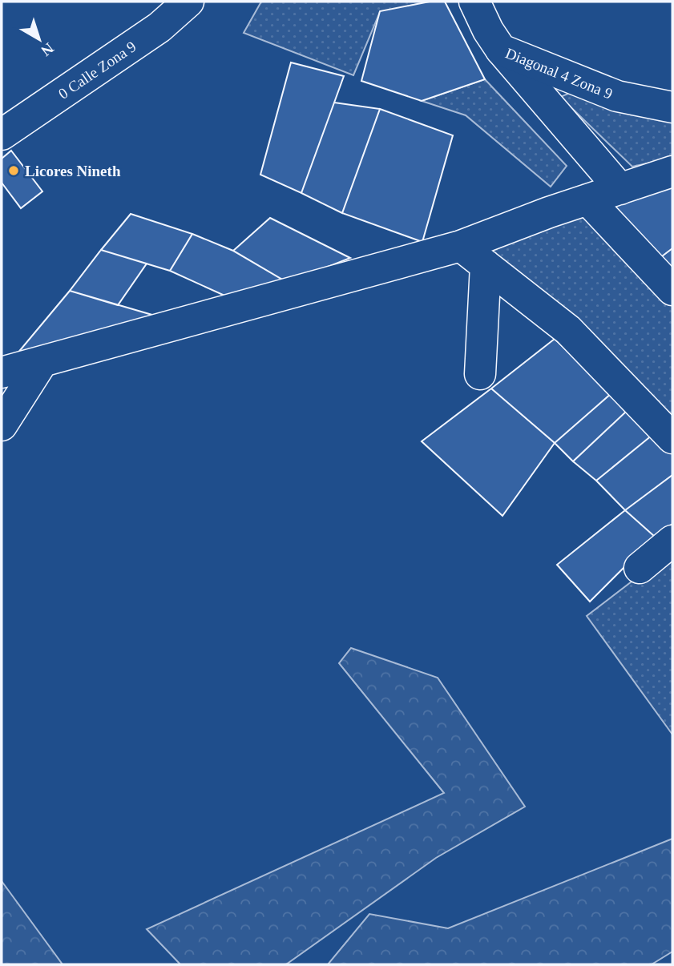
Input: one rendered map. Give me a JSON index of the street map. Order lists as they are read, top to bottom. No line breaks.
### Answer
{"streets":{"street":["0 Calle Zona 9","Diagonal 4 Zona 9"]},"places":["Licores Nineth"],"north":"bottom right"}
